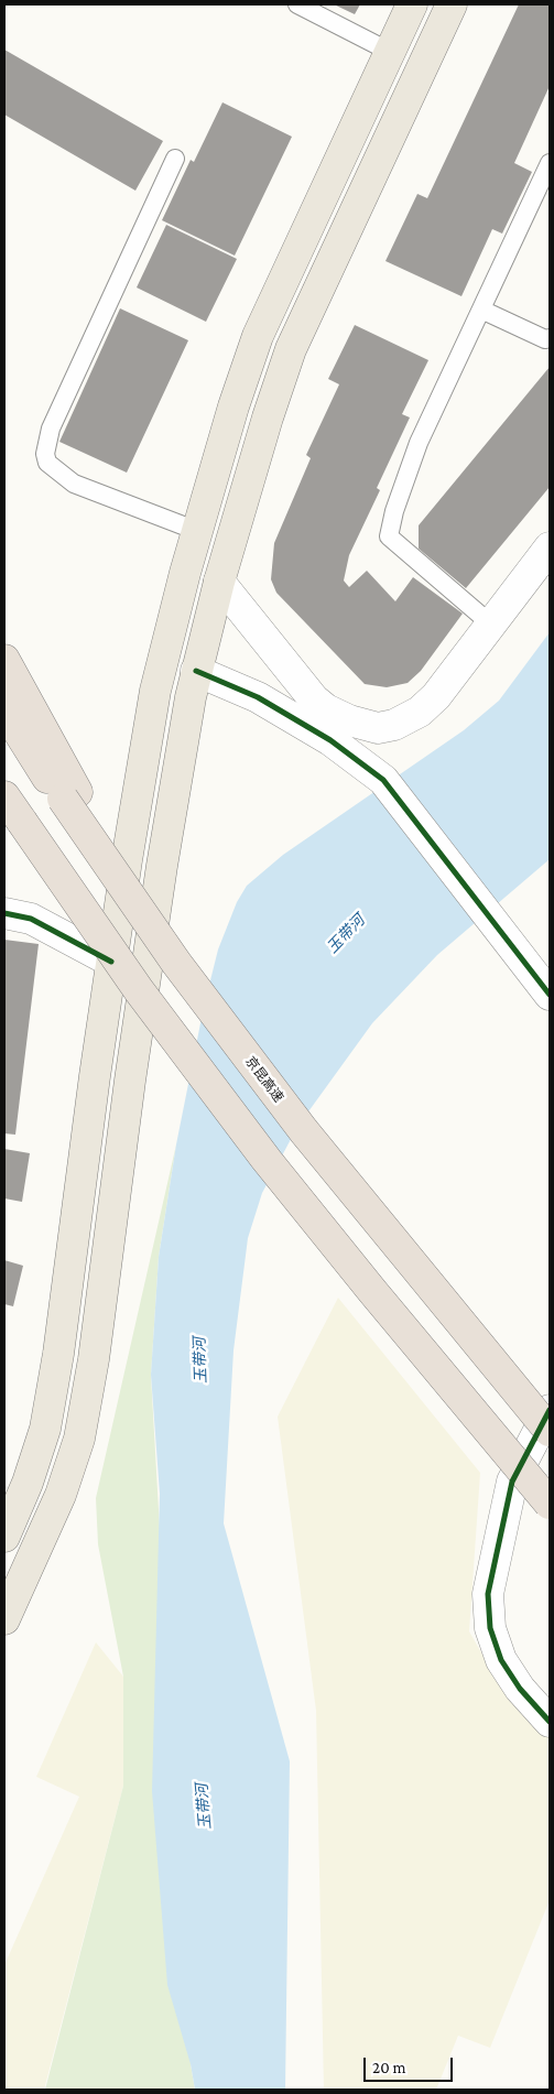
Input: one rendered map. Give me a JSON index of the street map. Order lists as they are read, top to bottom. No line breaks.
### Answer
{"streets":{"highway":["京昆高速"]},"water":["玉带河"],"scale_bar":"20 m"}
